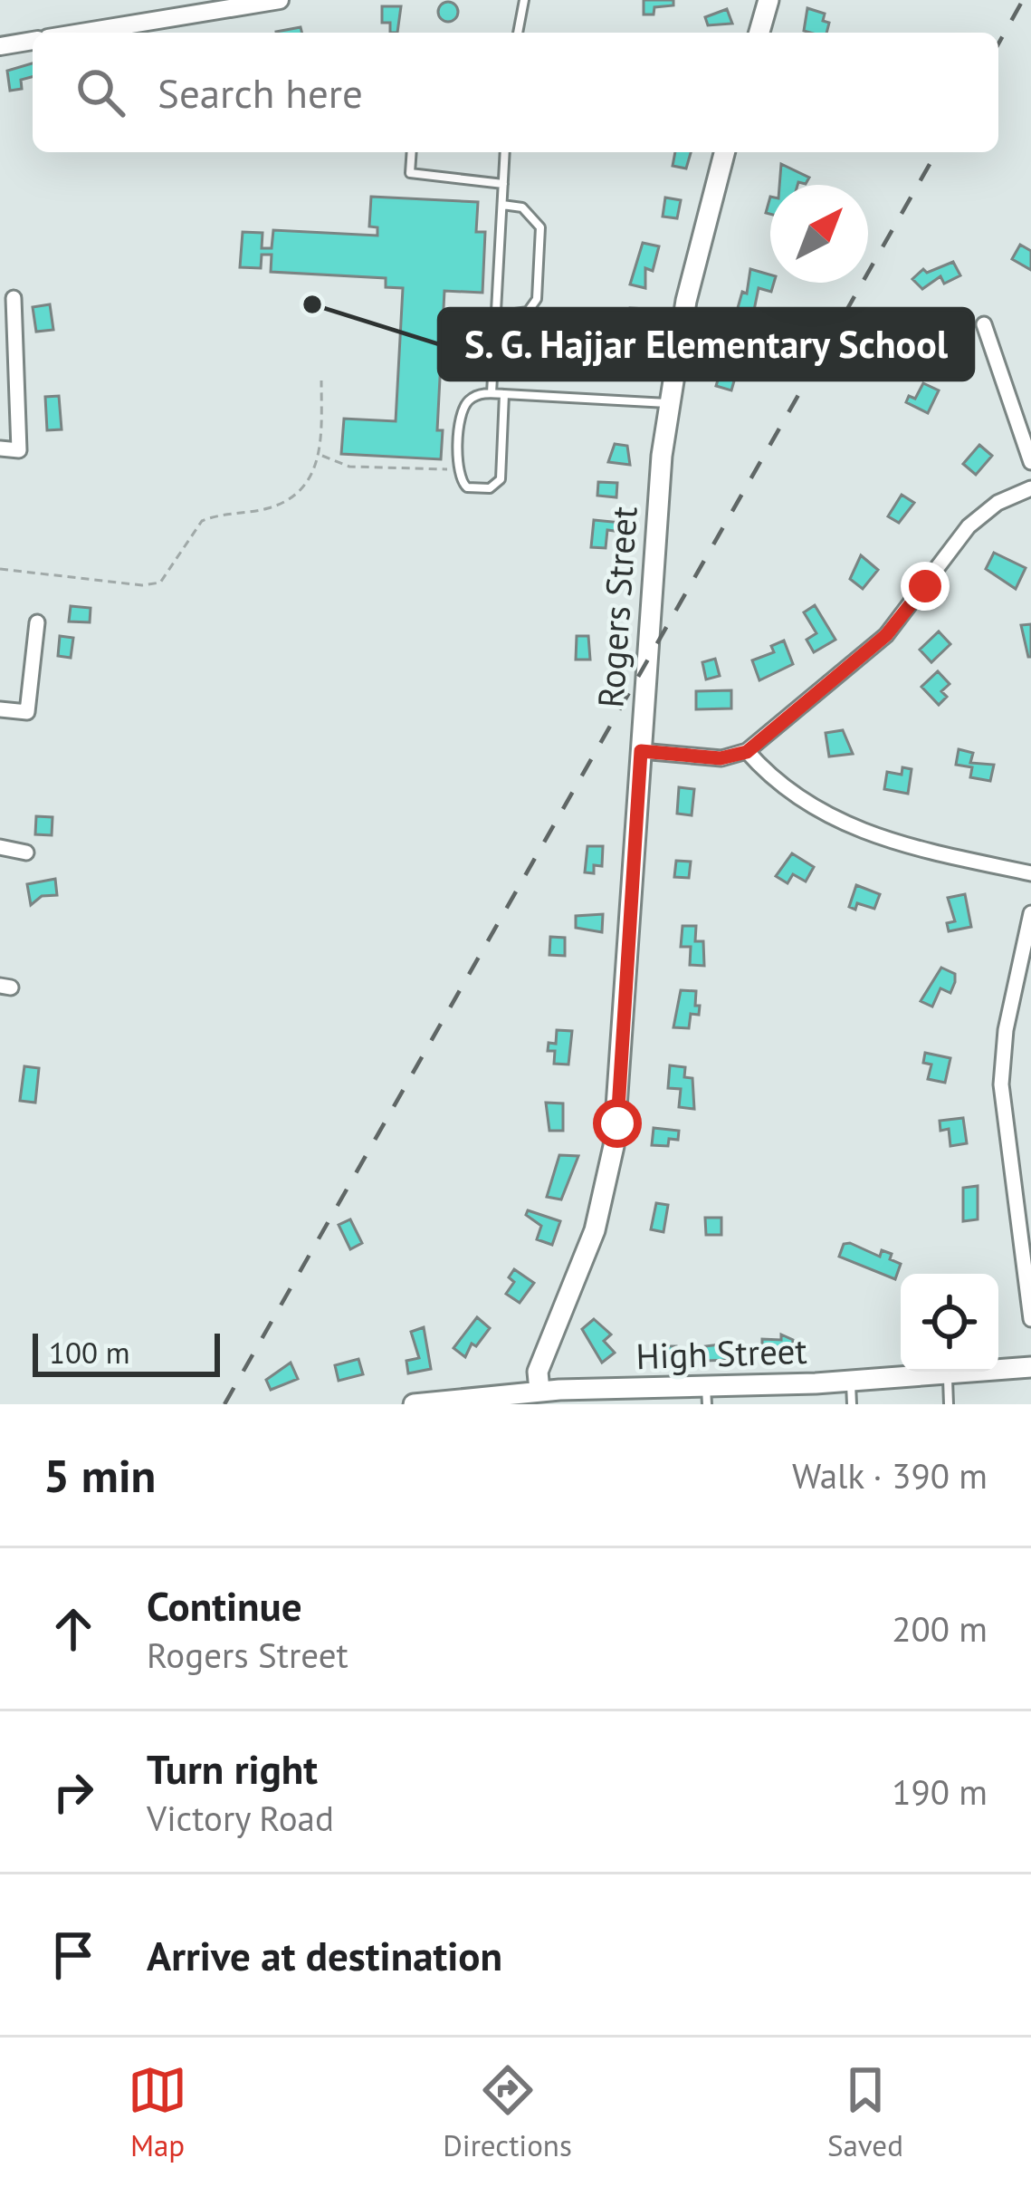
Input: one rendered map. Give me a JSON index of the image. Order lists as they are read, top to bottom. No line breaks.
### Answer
{"streets":{"main road":["Rogers Street","High Street"]},"crossings":[["Rogers Street","High Street"]],"places":["S. G. Hajjar Elementary School"],"scale_bar":"100 m","north":"top right","page":{"search":"Search here","scale":"100 m","heading":["5 min","Walk · 390 m"],"list":[["Continue","Rogers Street","200 m"],["Turn right","Victory Road","190 m"],"Arrive at destination"],"nav":["Map","Directions","Saved"]}}
